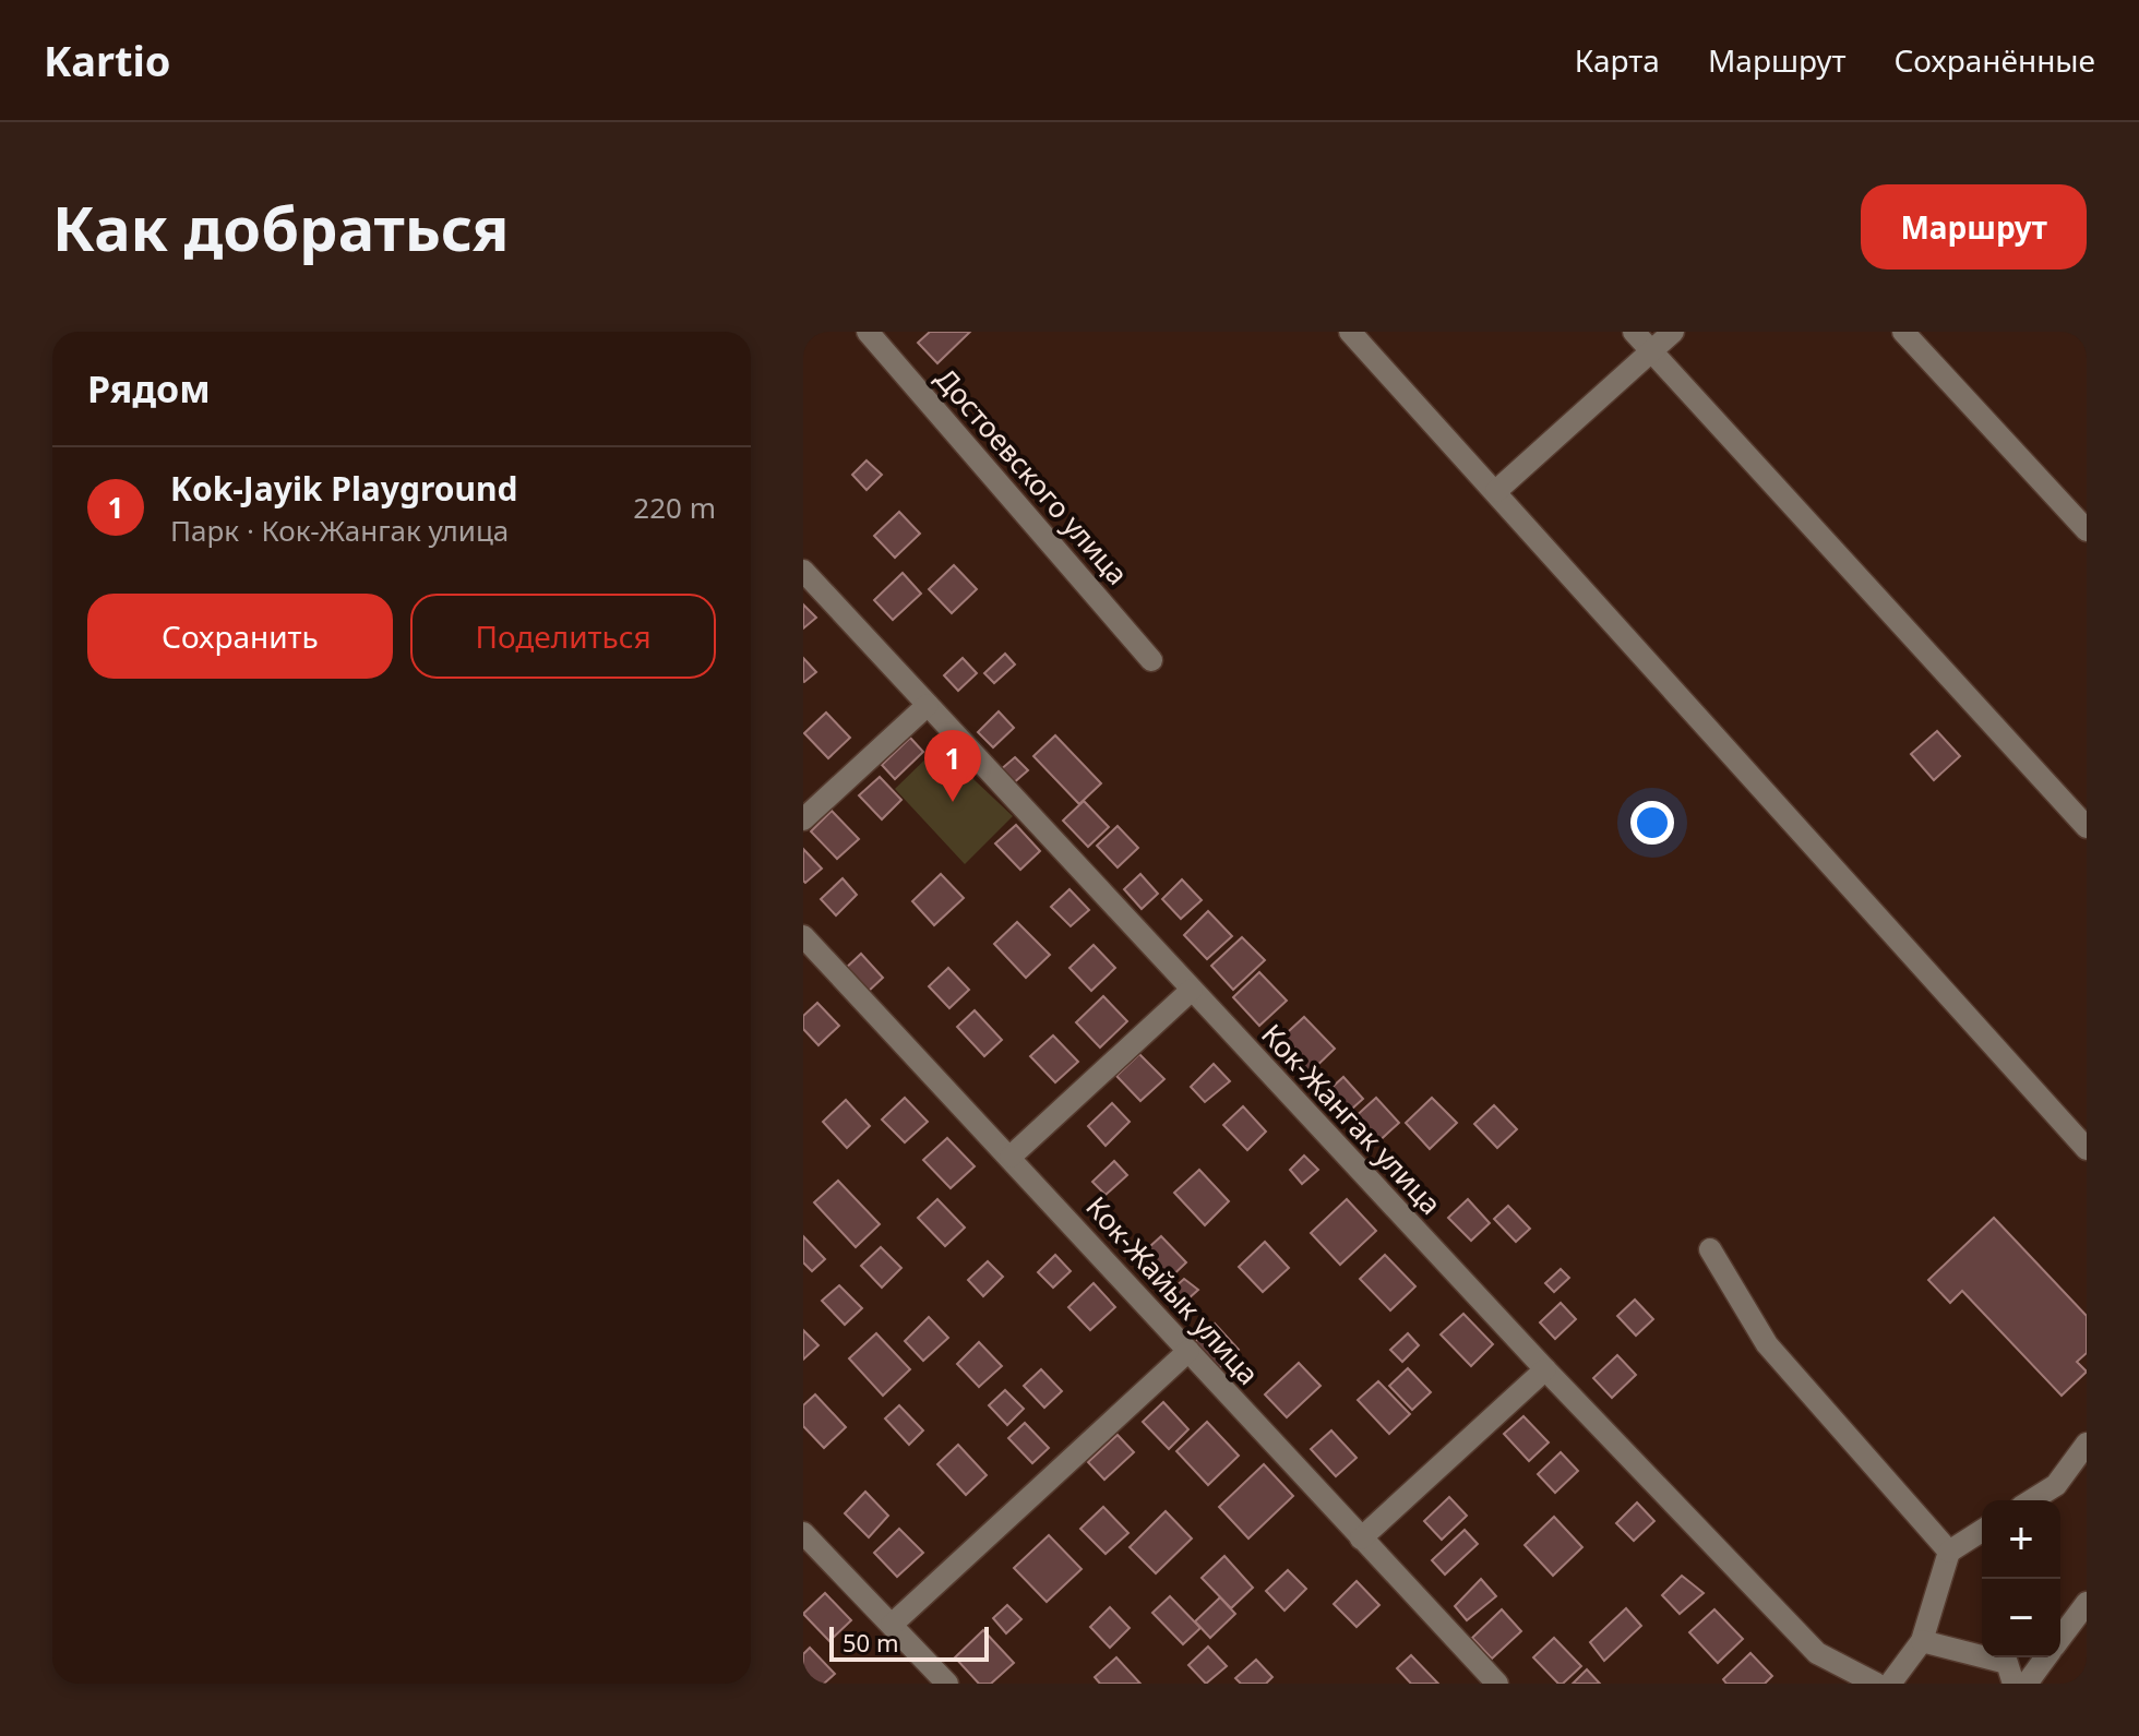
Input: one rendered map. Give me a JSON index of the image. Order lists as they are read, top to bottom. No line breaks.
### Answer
{"streets":{"street":["Достоевского улица","Кок-Жангак улица","Кок-Жайык улица"]},"scale_bar":"50 m","page":{"header":"Kartio","nav":["Карта","Маршрут","Сохранённые"],"buttons":["Маршрут",["Сохранить","Поделиться"]],"title":"Как добраться","heading":"Рядом","list":[{"mark":"1","name":"Kok-Jayik Playground","note":"Парк · Кок-Жангак улица","value":"220 m"}],"pins":"1","map_buttons":["+","−"],"scale":"50 m"}}
